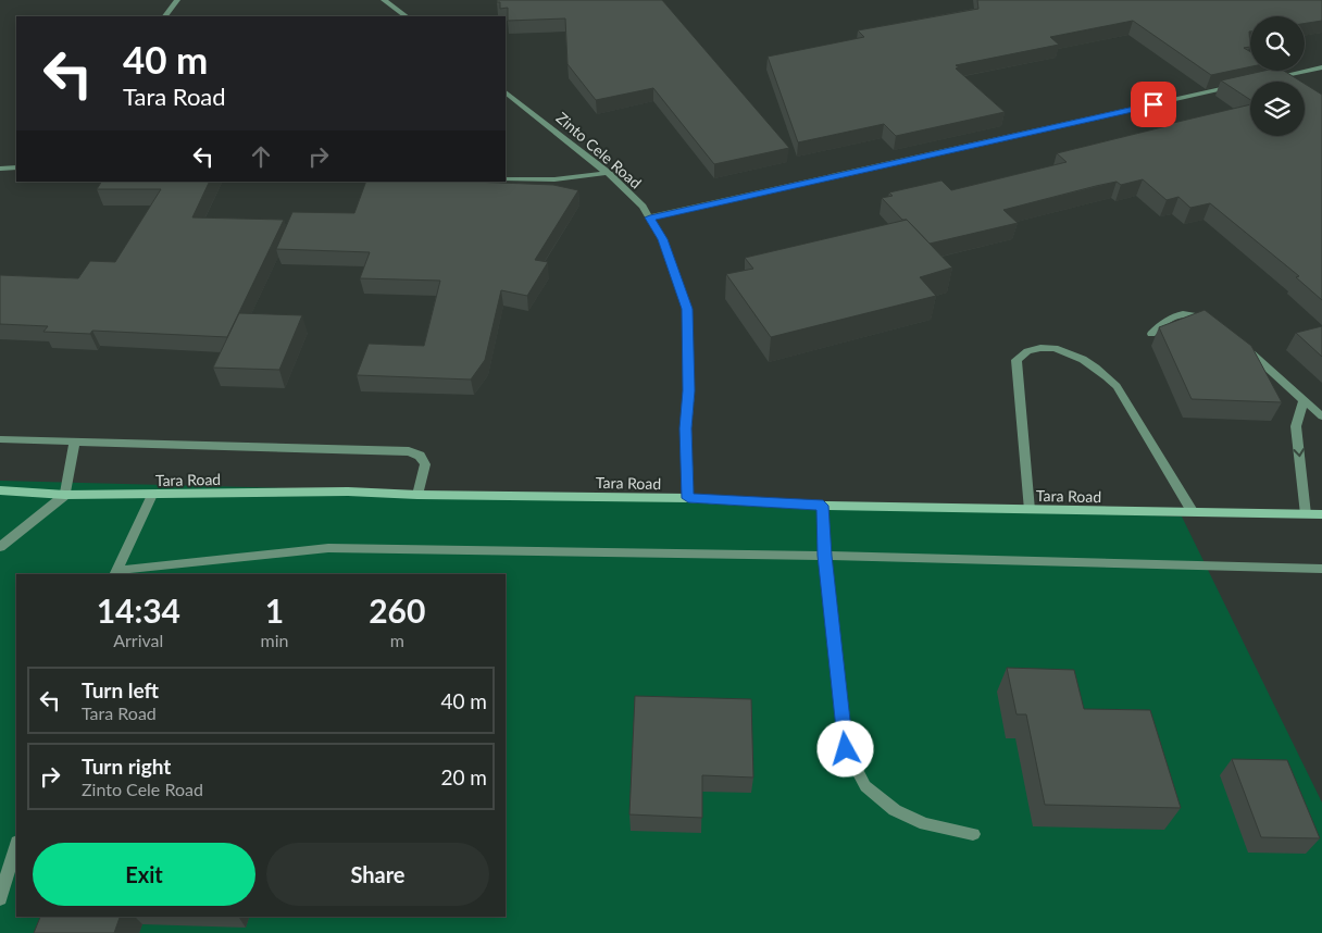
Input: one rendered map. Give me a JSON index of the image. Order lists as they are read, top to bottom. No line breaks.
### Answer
{"streets":{"street":["Zinto Cele Road","Tara Road"]},"crossings":[["Zinto Cele Road","Tara Road"]],"page":{"turn":["40 m","Tara Road"],"eta":["14:34","Arrival","1","min","260","m"],"list":[{"name":"Turn left","note":"Tara Road","value":"40 m"},{"name":"Turn right","note":"Zinto Cele Road","value":"20 m"}],"buttons":["Exit","Share"]}}
